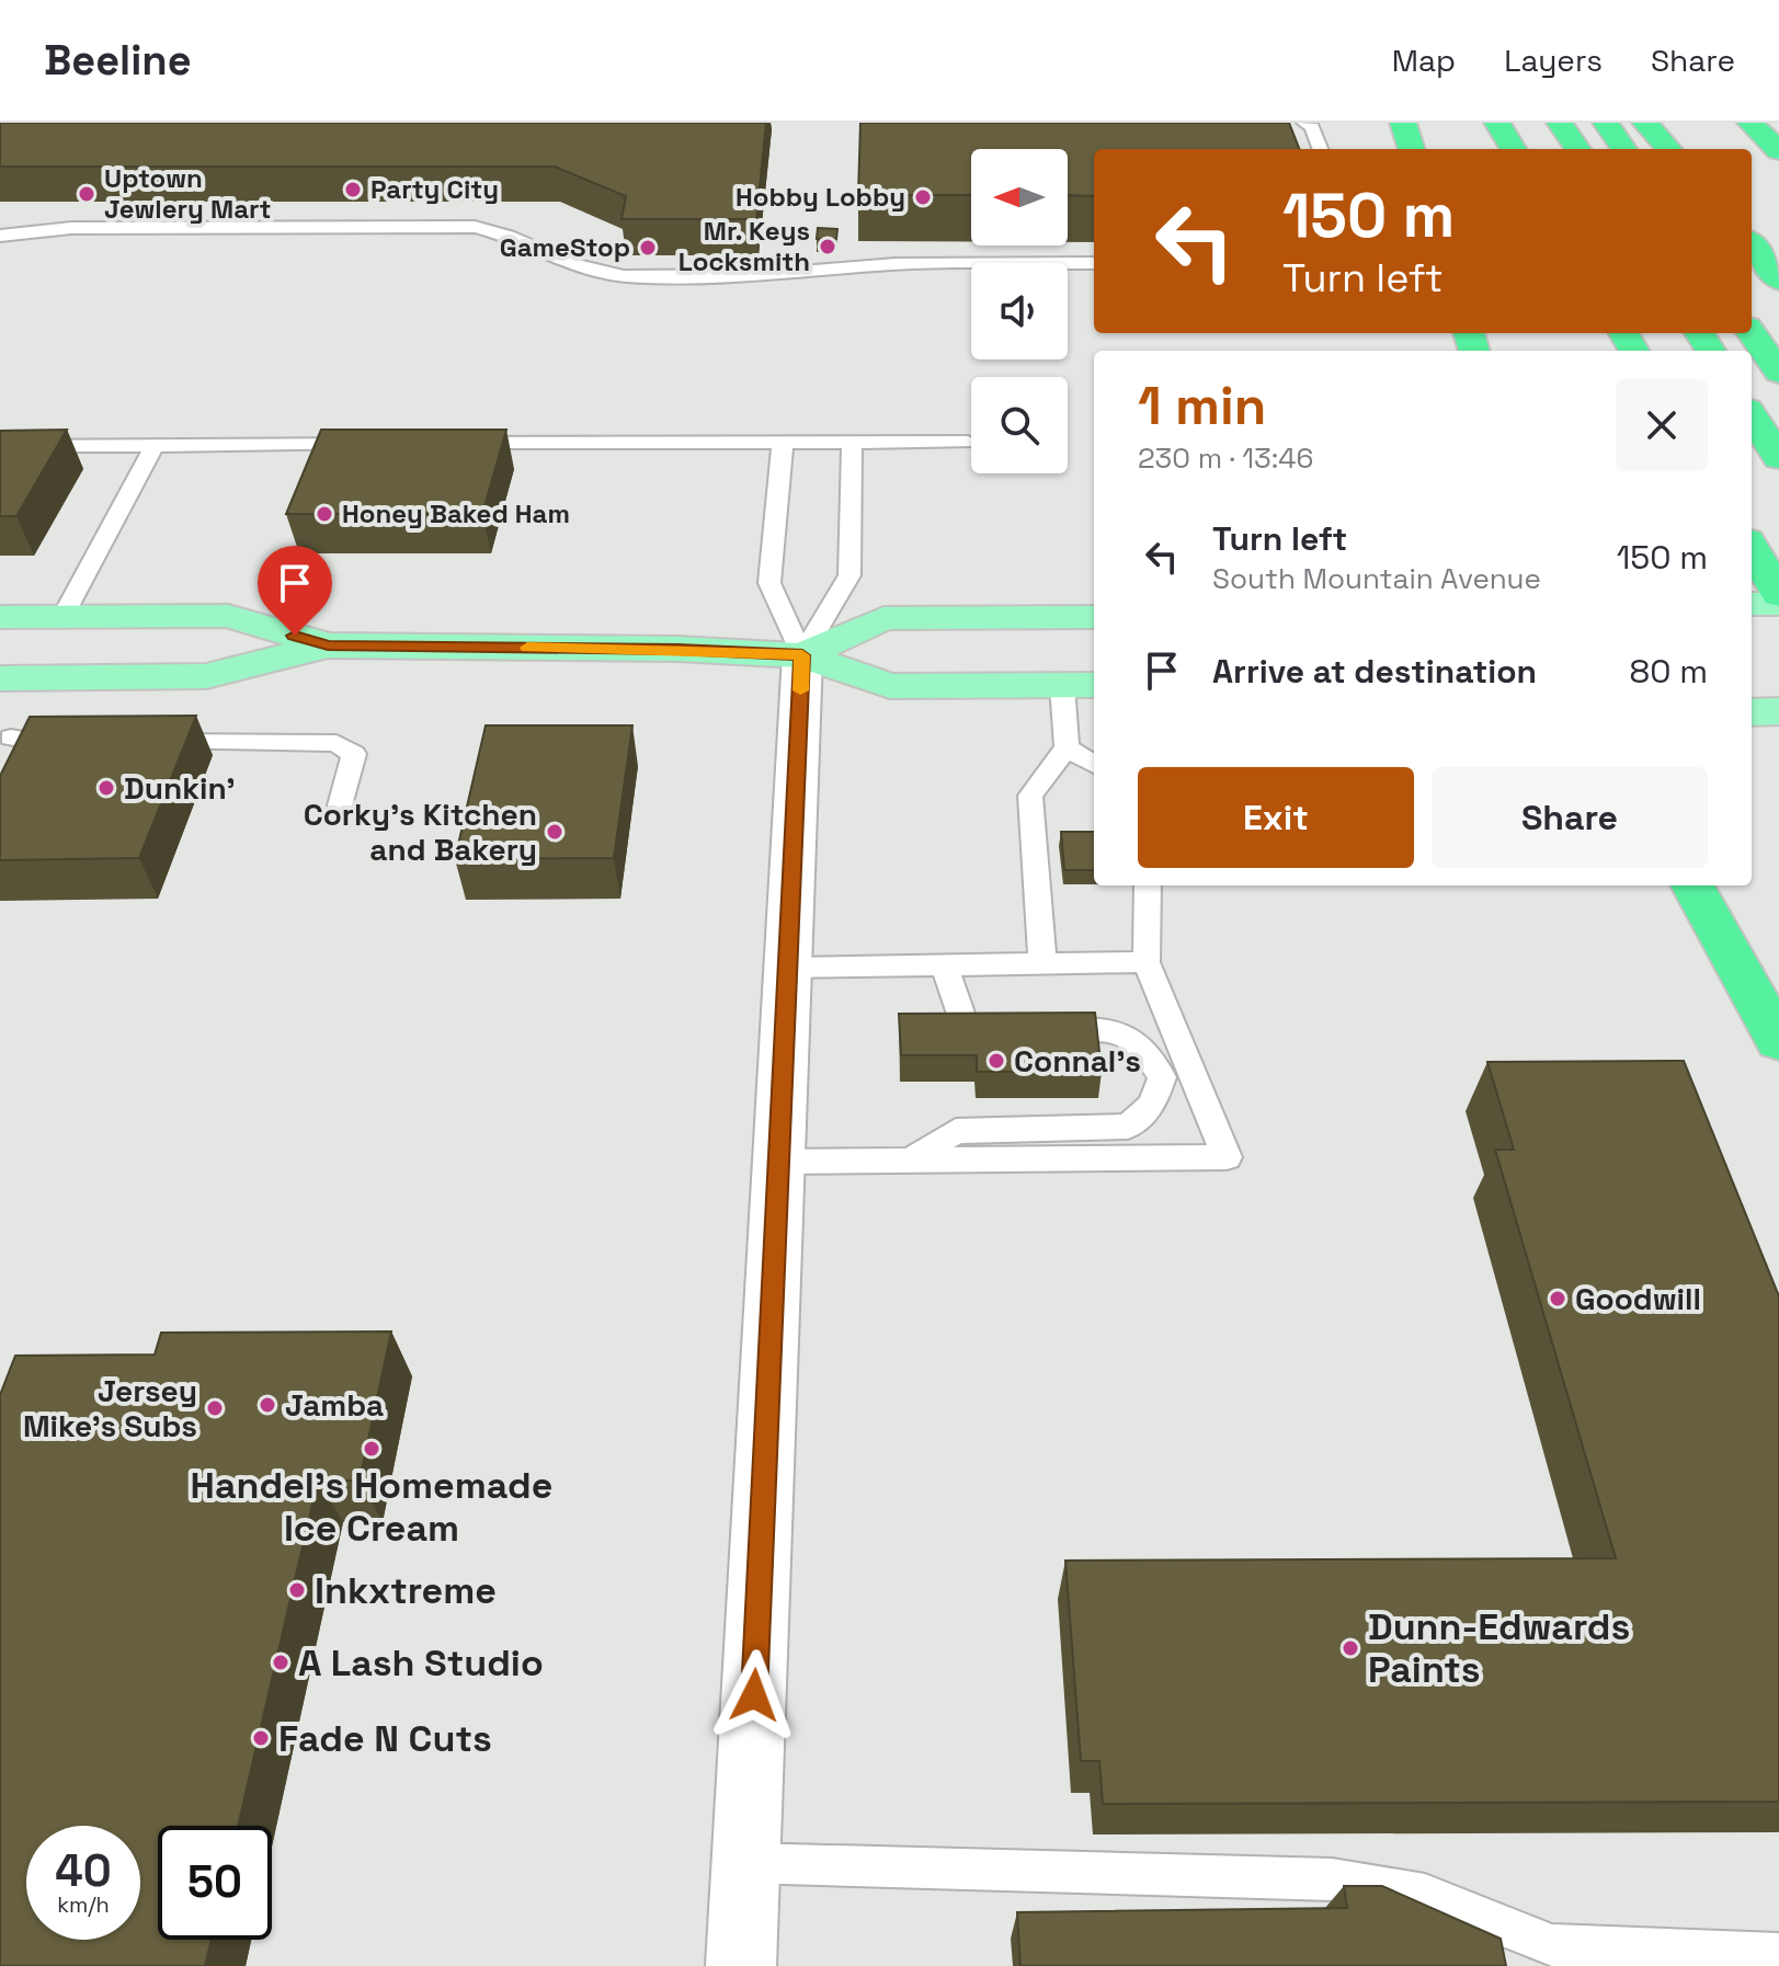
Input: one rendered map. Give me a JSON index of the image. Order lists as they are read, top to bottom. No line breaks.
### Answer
{"places":["Party City","Uptown Jewlery Mart","Hobby Lobby","Mr. Keys Locksmith","GameStop","Honey Baked Ham","Dunkin'","Corky's Kitchen and Bakery","Connal's","Goodwill","Jamba","Jersey Mike's Subs","Handel's Homemade Ice Cream","Inkxtreme","Dunn-Edwards Paints","A Lash Studio","Fade N Cuts"],"north":"left","page":{"header":"Beeline","nav":["Map","Layers","Share"],"turn":["150 m","Turn left"],"heading":["1 min","230 m · 13:46"],"list":[{"name":"Turn left","note":"South Mountain Avenue","value":"150 m"},{"name":"Arrive at destination","value":"80 m"}],"buttons":["Exit","Share"],"speed":"40 km/h","limit":"50"}}
